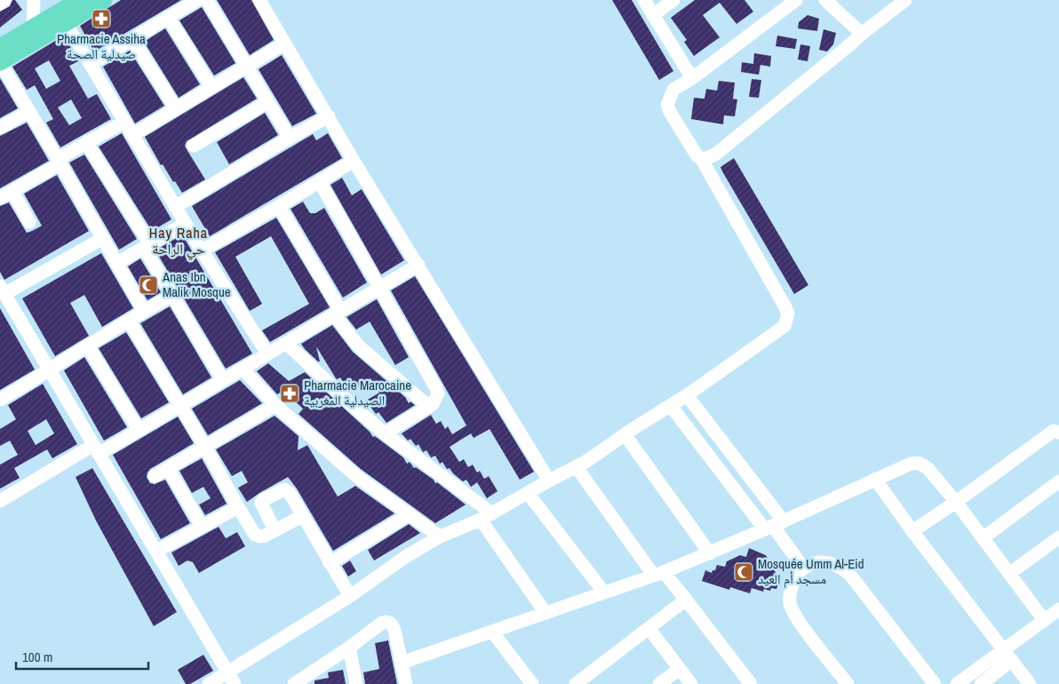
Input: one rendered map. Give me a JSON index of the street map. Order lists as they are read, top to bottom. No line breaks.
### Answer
{"districts":["Hay Raha حي الراحة"],"places":{"pharmacy":["Pharmacie Assiha صيدلية الصحة","Pharmacie Marocaine الصيدلية المغربية"],"mosque":["Anas Ibn Malik Mosque","Mosquée Umm Al-Eid مسجد أم العيد"]},"scale_bar":"100 m"}
